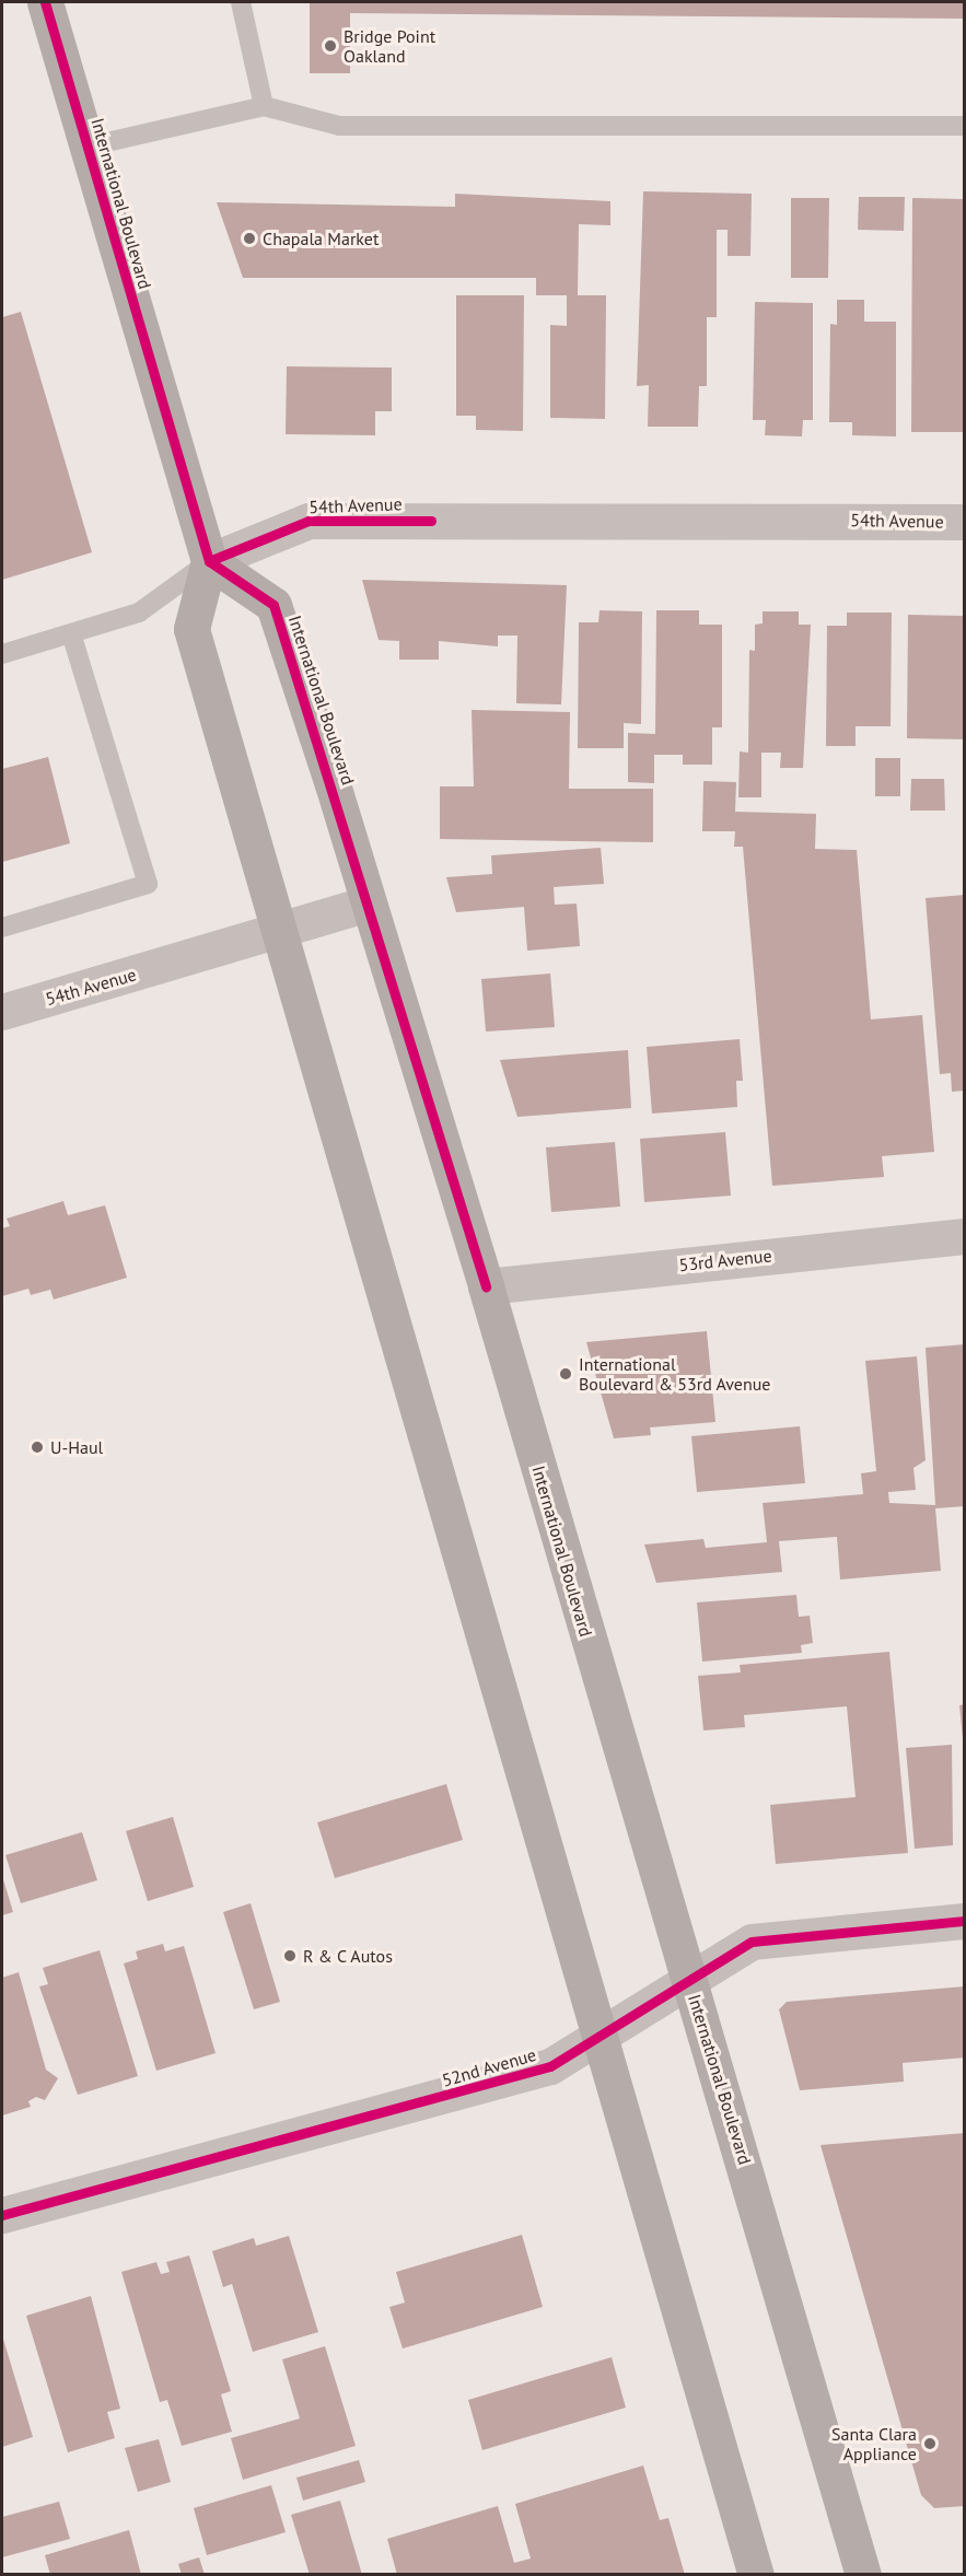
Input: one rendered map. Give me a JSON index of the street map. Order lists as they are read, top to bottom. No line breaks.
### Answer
{"streets":{"main road":["International Boulevard"],"street":["54th Avenue","53rd Avenue","52nd Avenue"]},"crossings":[["International Boulevard","54th Avenue"],["International Boulevard","53rd Avenue"],["International Boulevard","52nd Avenue"]],"places":["Bridge Point Oakland","Chapala Market","International Boulevard & 53rd Avenue","U-Haul","R & C Autos","Santa Clara Appliance"]}
